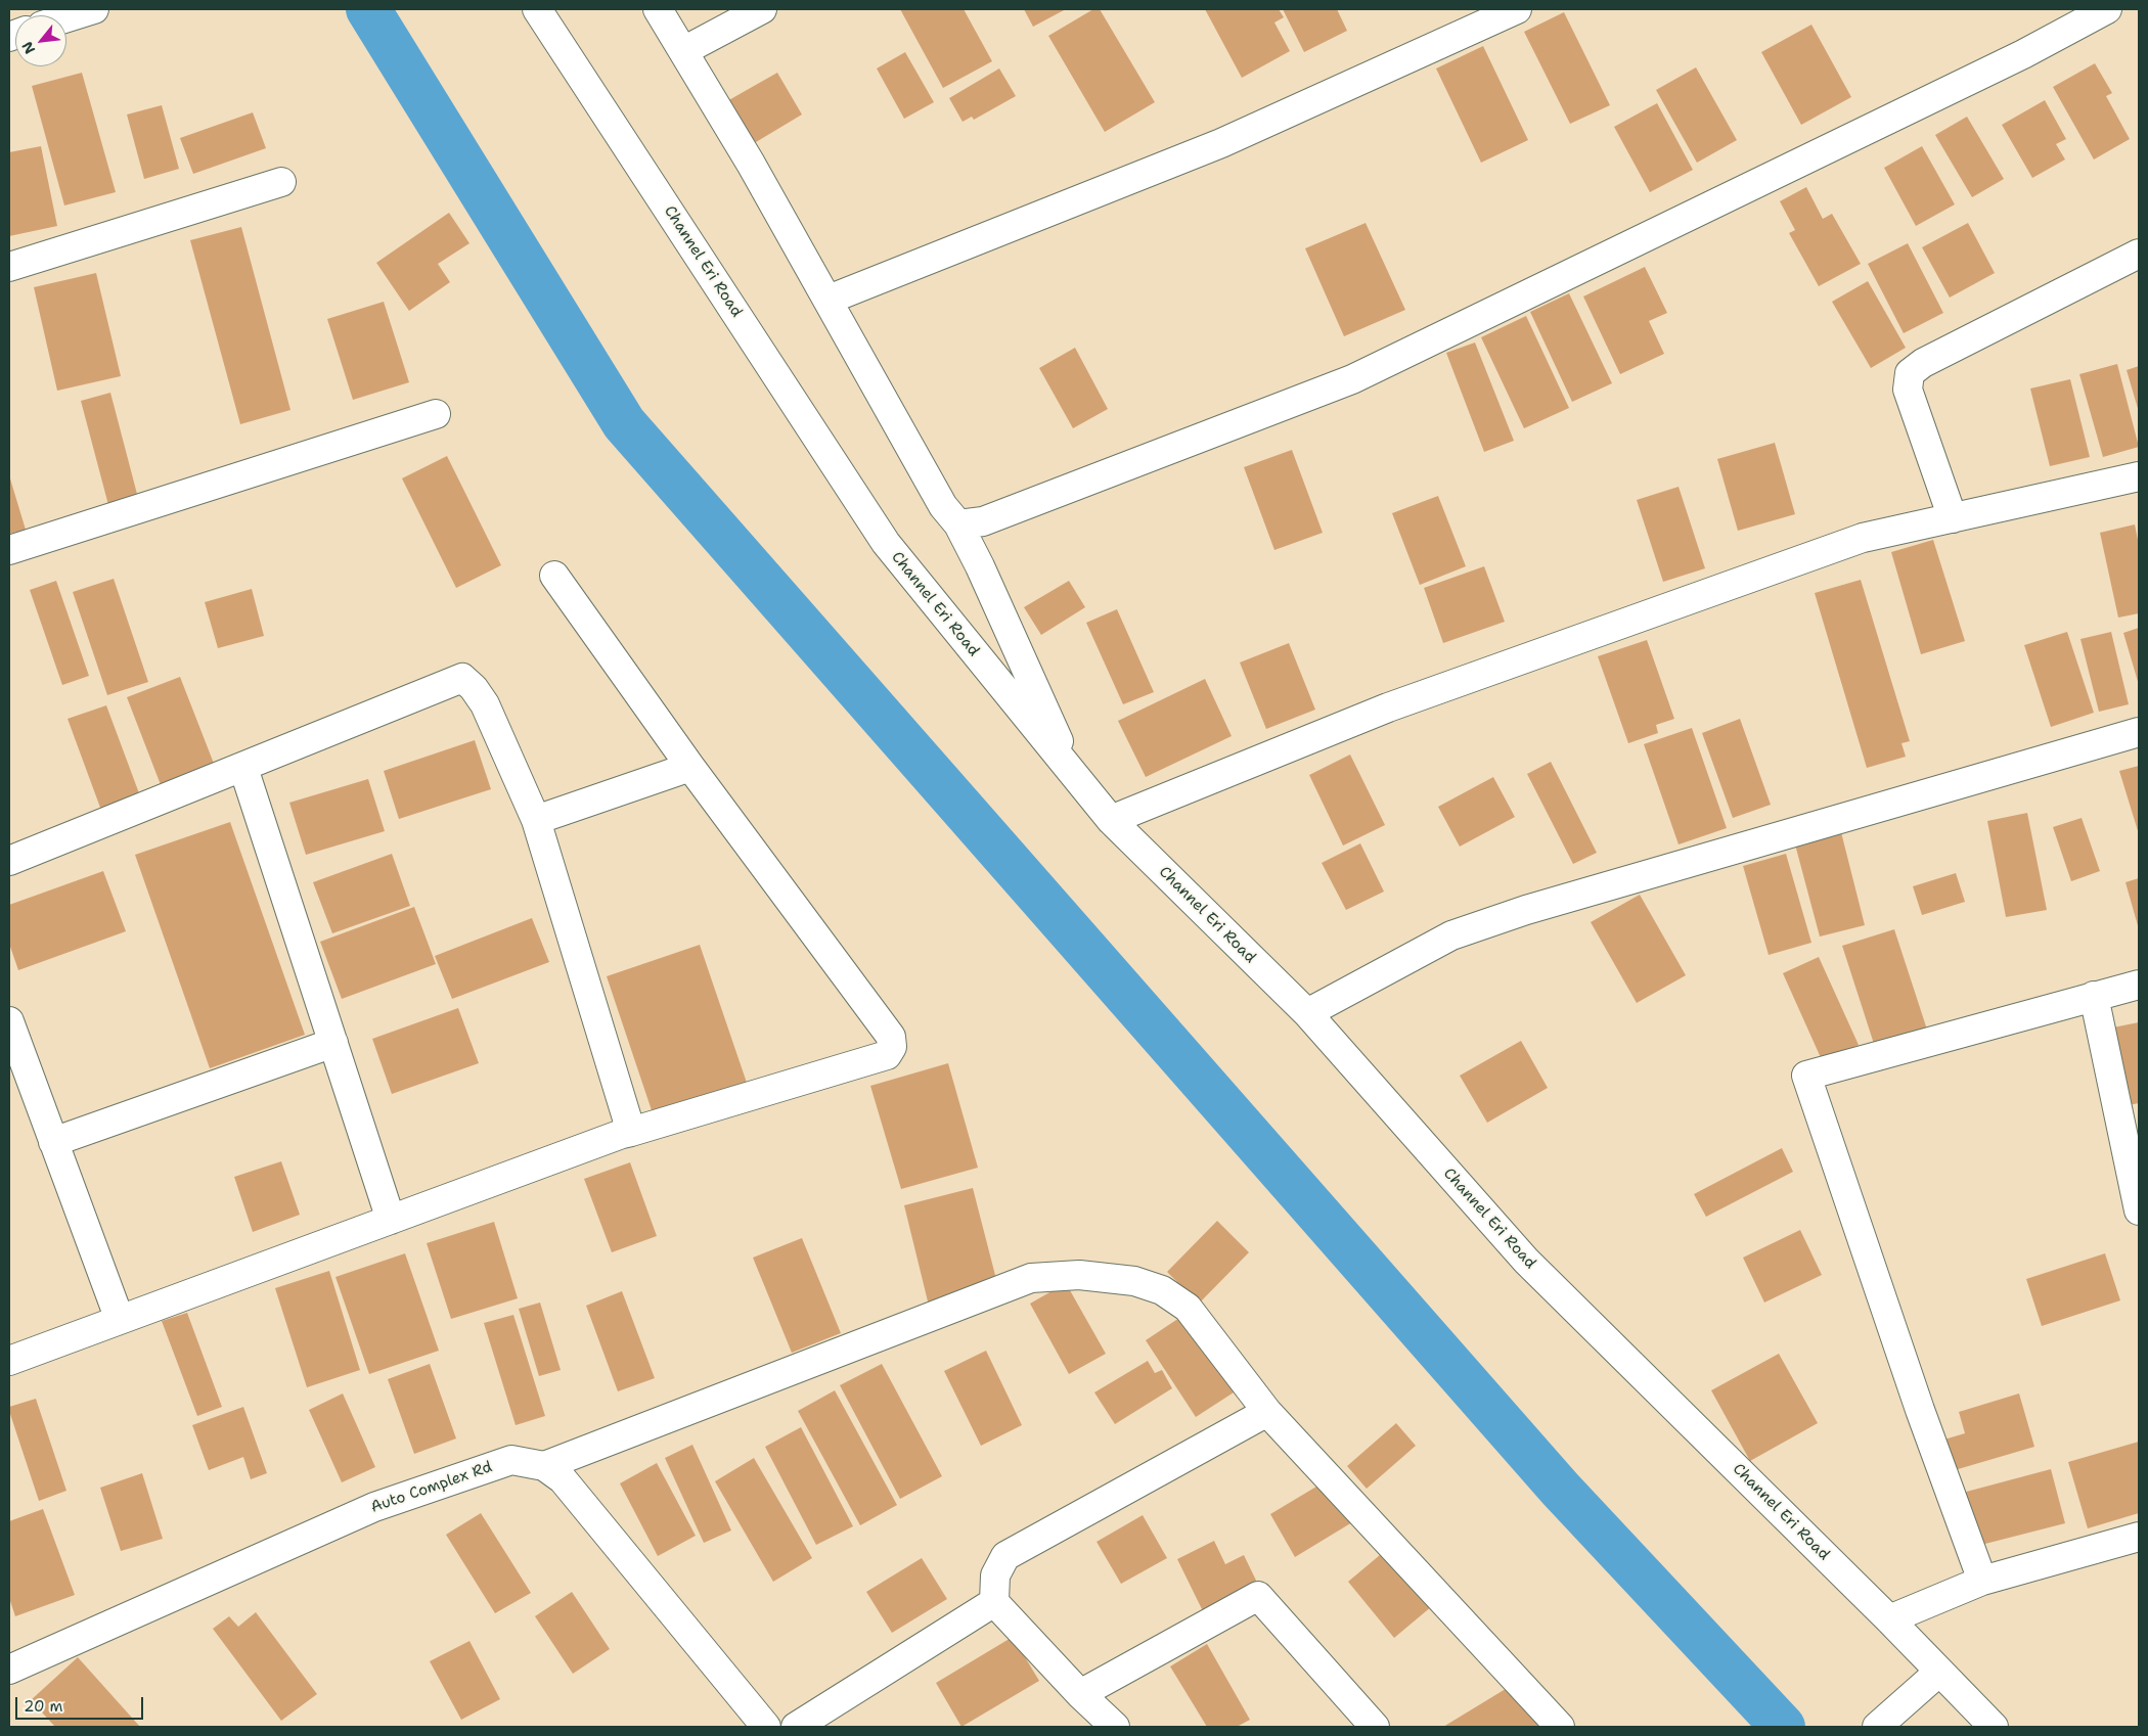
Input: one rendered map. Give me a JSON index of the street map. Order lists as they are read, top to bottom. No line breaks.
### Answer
{"streets":{"street":["Channel Eri Road","Auto Complex Rd"]},"scale_bar":"20 m","north":"bottom left"}
